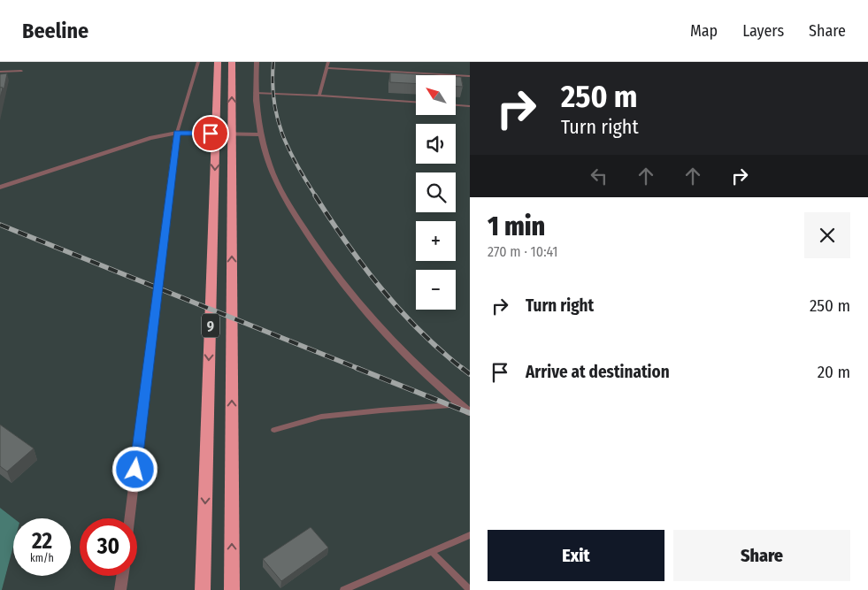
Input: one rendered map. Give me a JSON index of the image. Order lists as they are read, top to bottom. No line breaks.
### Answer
{"streets":{"highway":["9"]},"north":"top left","page":{"header":"Beeline","nav":["Map","Layers","Share"],"turn":["250 m","Turn right"],"map_buttons":["+","−"],"heading":["1 min","270 m · 10:41"],"list":[{"name":"Turn right","value":"250 m"},{"name":"Arrive at destination","value":"20 m"}],"speed":"22 km/h","limit":"30","buttons":["Exit","Share"]}}
